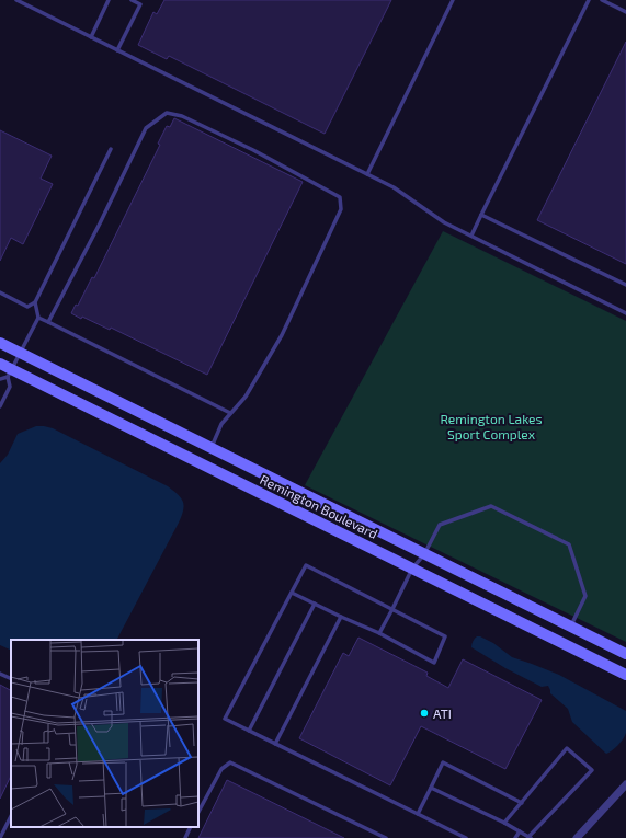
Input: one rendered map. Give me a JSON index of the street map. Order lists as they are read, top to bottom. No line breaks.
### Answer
{"streets":{"street":["Remington Boulevard"]},"parks":["Remington Lakes Sport Complex"],"places":["ATI"]}
